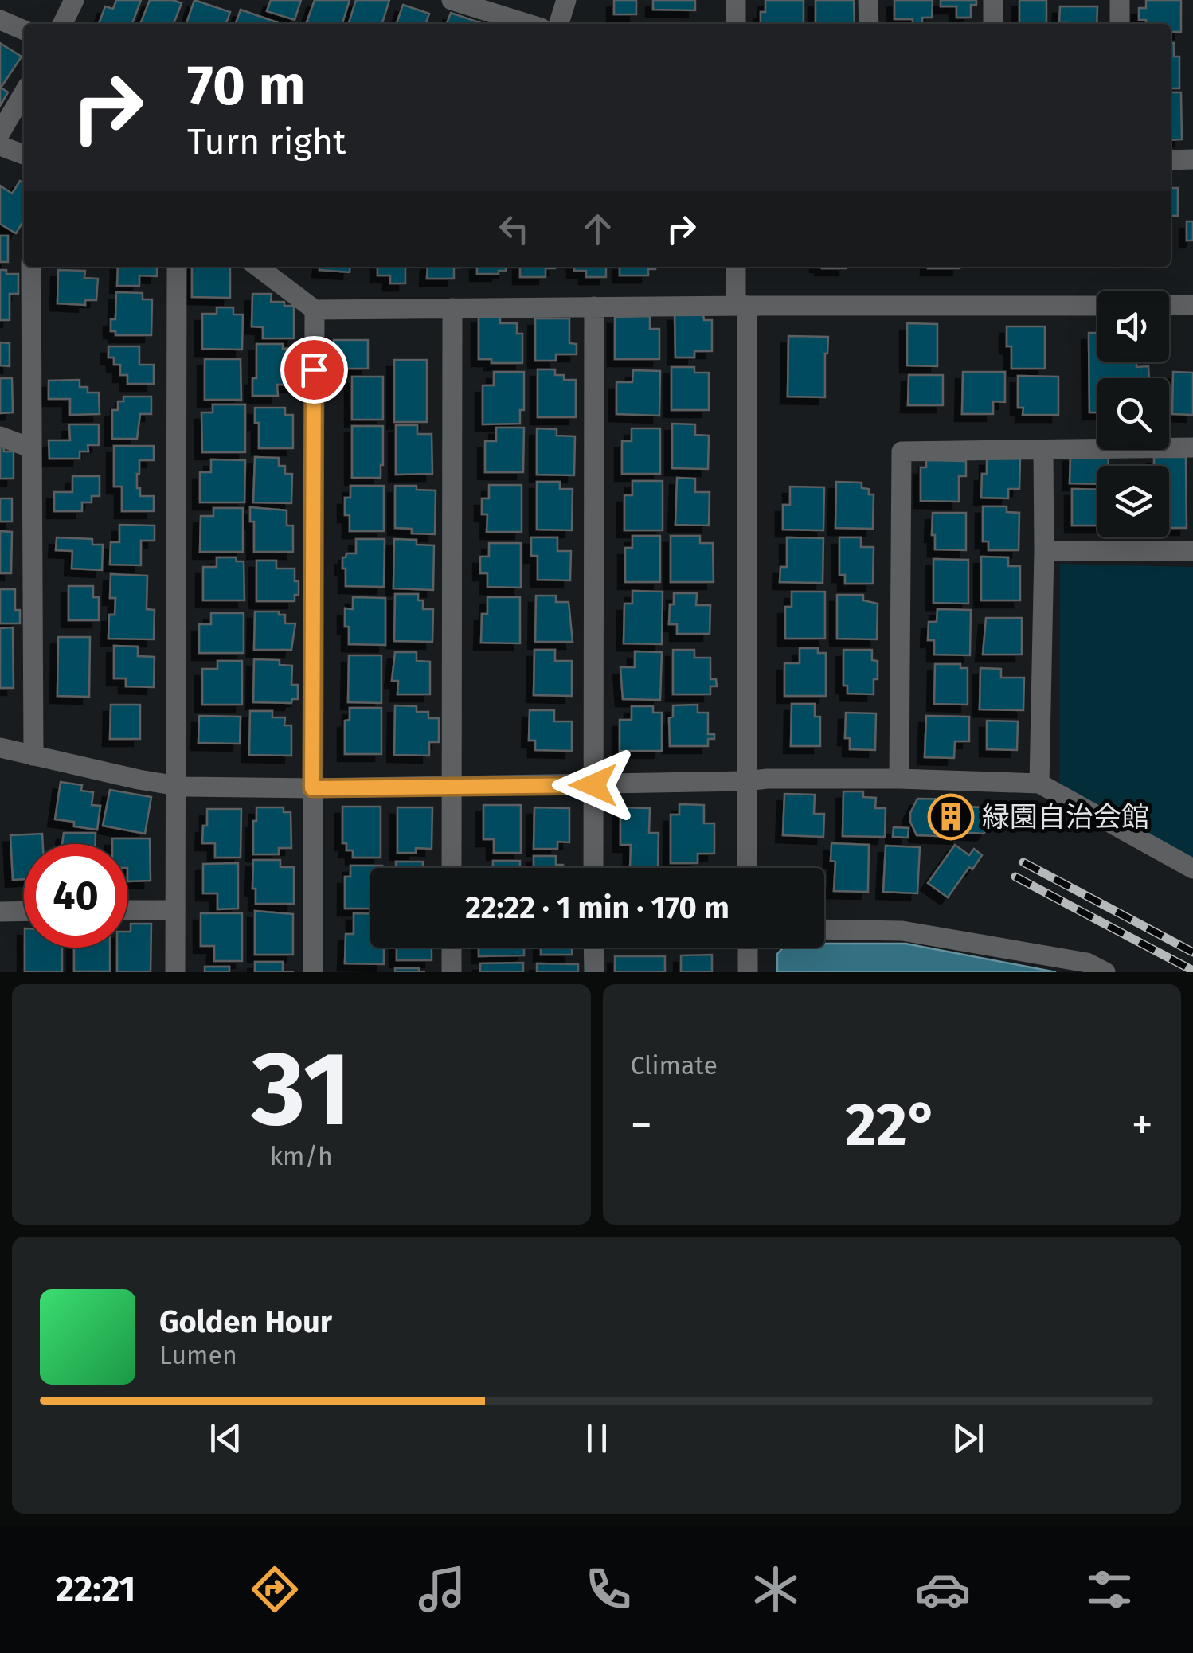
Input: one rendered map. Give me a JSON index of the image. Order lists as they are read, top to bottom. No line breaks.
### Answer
{"places":{"building":["緑園自治会館"]},"page":{"turn":["70 m","Turn right"],"limit":"40","trip":"22:22 · 1 min · 170 m","tile":[["31","km/h"],"Climate"],"heat":["−","22°","+"],"song":["Golden Hour","Lumen"],"tabs":"22:21"}}
